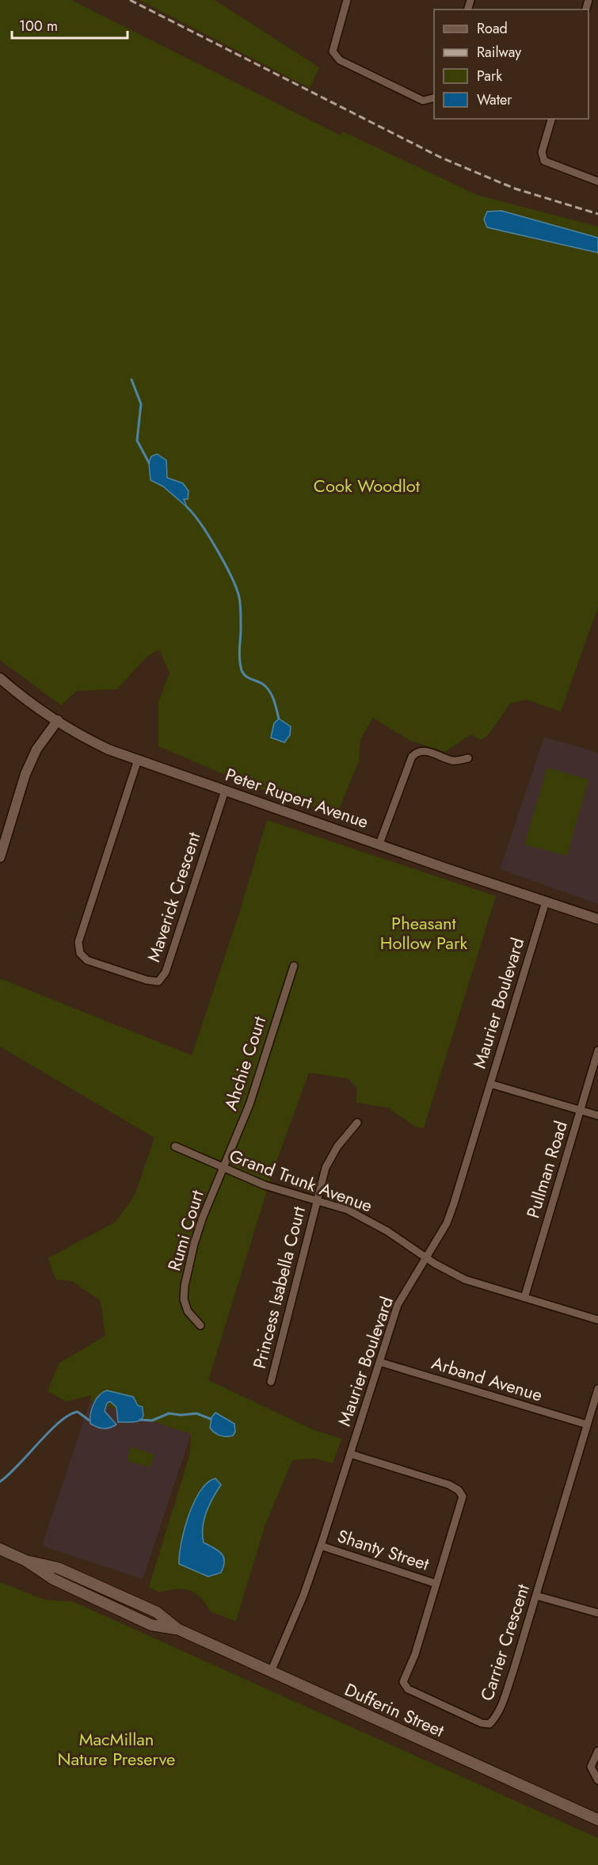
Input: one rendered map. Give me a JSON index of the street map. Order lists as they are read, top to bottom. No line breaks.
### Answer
{"streets":{"main road":["Dufferin Street"],"street":["Peter Rupert Avenue","Maverick Crescent","Maurier Boulevard","Ahchie Court","Pullman Road","Grand Trunk Avenue","Rumi Court","Princess Isabella Court","Arband Avenue","Shanty Street","Carrier Crescent"]},"crossings":[["Peter Rupert Avenue","Maverick Crescent"],["Peter Rupert Avenue","Maurier Boulevard"],["Maurier Boulevard","Grand Trunk Avenue"],["Maurier Boulevard","Arband Avenue"],["Maurier Boulevard","Shanty Street"],["Maurier Boulevard","Carrier Crescent"],["Maurier Boulevard","Dufferin Street"],["Ahchie Court","Grand Trunk Avenue"],["Ahchie Court","Rumi Court"],["Pullman Road","Grand Trunk Avenue"],["Grand Trunk Avenue","Rumi Court"],["Grand Trunk Avenue","Princess Isabella Court"],["Arband Avenue","Carrier Crescent"],["Shanty Street","Carrier Crescent"]],"parks":["Cook Woodlot","Pheasant Hollow Park","MacMillan Nature Preserve"],"legend":["Road","Railway","Park","Water"],"scale_bar":"100 m"}
